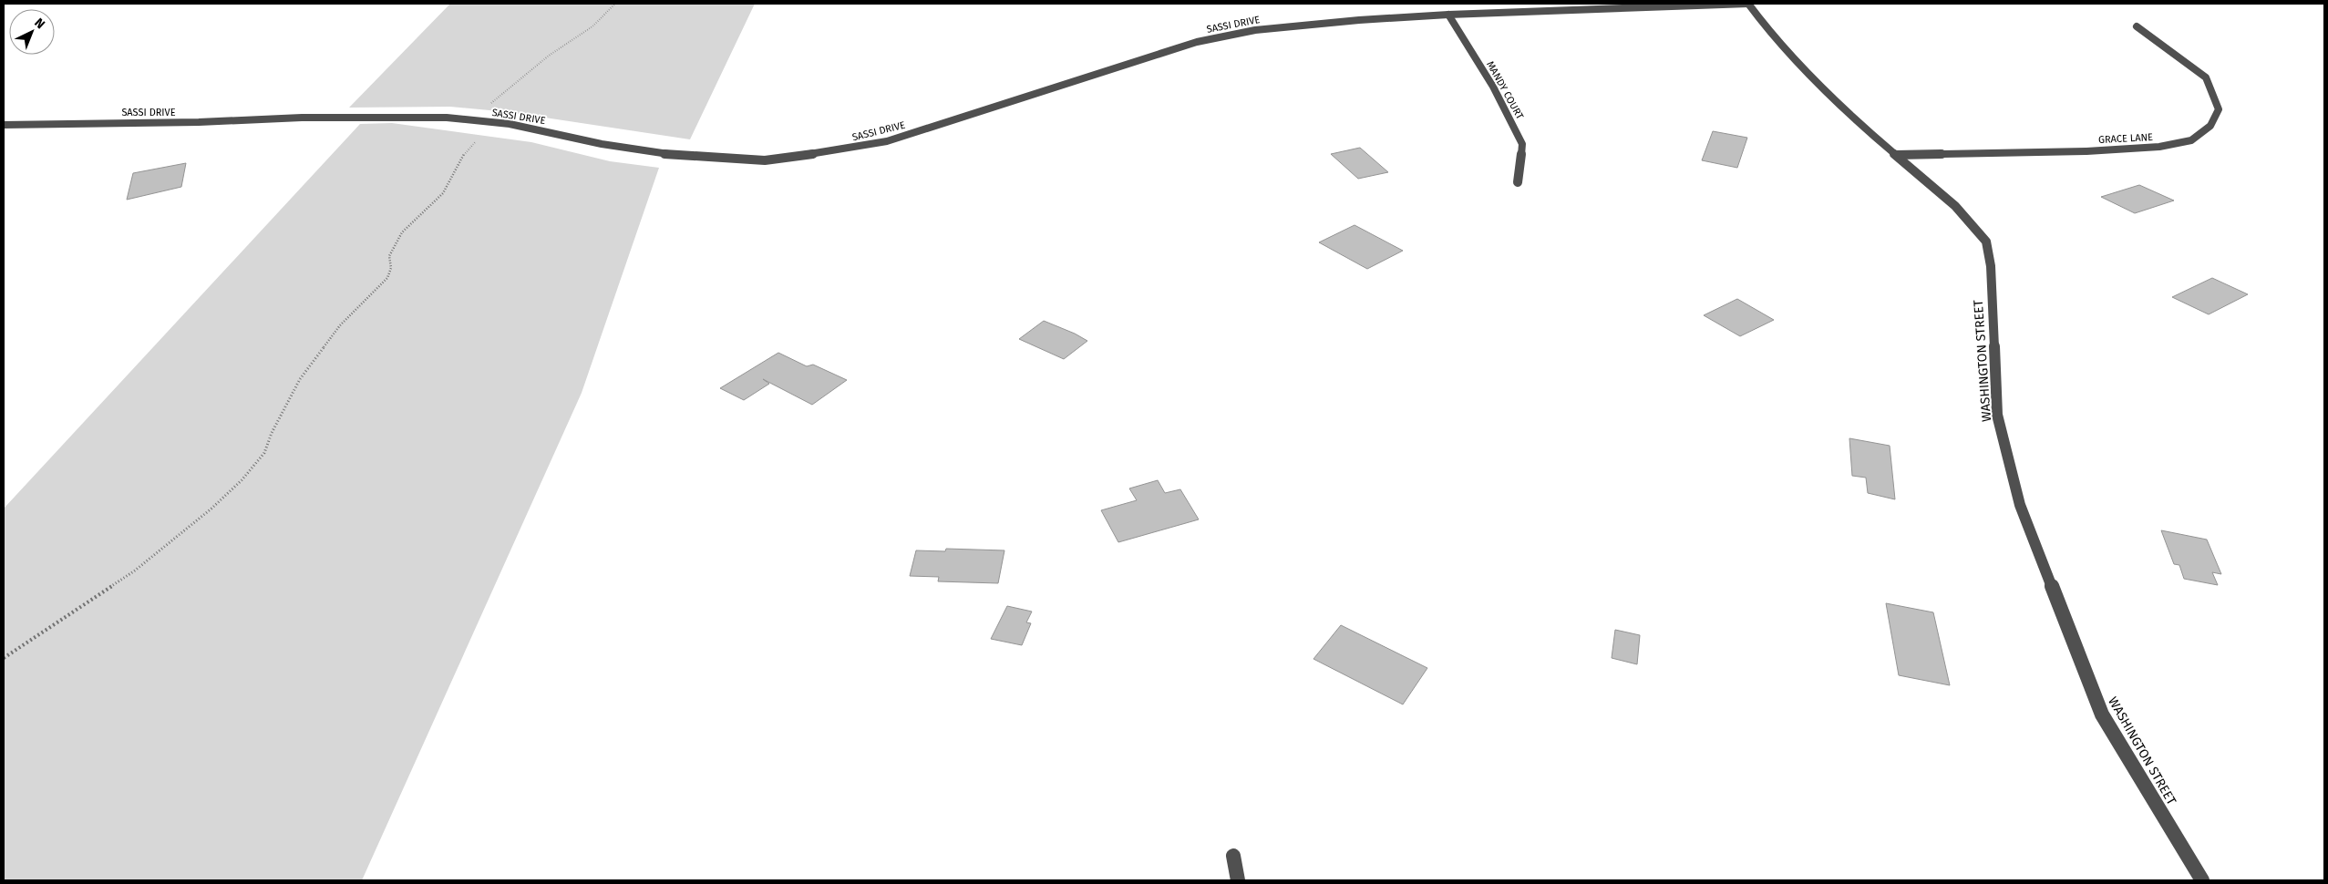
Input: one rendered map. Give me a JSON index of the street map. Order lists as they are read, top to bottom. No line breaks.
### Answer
{"streets":{"street":["SASSI DRIVE","MANDY COURT","GRACE LANE","WASHINGTON STREET"]},"crossings":[["SASSI DRIVE","MANDY COURT"],["SASSI DRIVE","WASHINGTON STREET"],["GRACE LANE","WASHINGTON STREET"]],"north":"top right"}
